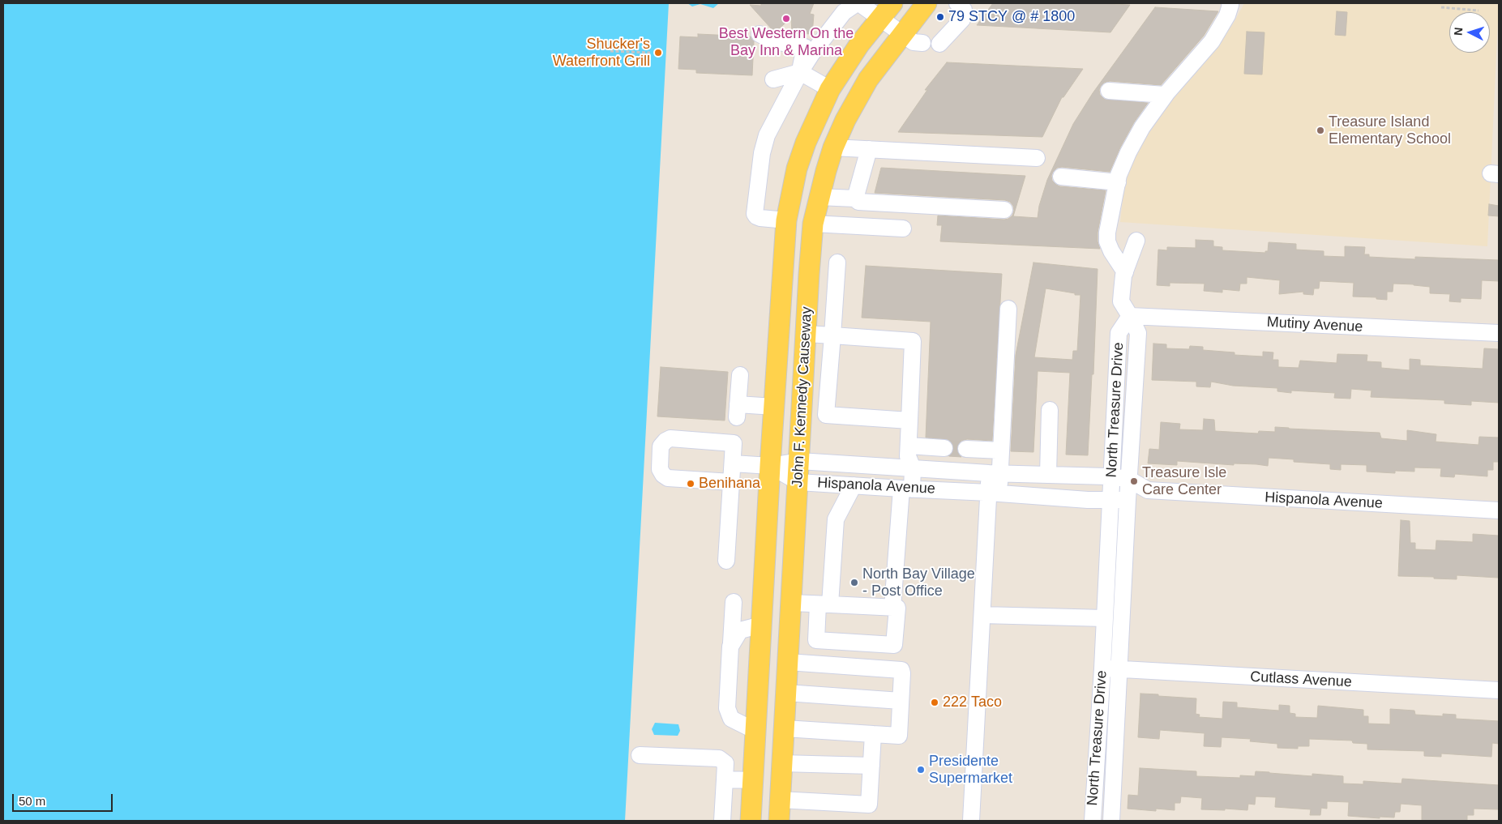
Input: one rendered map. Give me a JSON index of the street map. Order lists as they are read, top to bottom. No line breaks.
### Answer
{"streets":{"main road":["John F. Kennedy Causeway"],"street":["Mutiny Avenue","North Treasure Drive","Hispanola Avenue","Cutlass Avenue"]},"crossings":[["Mutiny Avenue","North Treasure Drive"],["John F. Kennedy Causeway","Hispanola Avenue"],["North Treasure Drive","Hispanola Avenue"],["North Treasure Drive","Cutlass Avenue"]],"places":["79 STCY @ # 1800","Best Western On the Bay Inn & Marina","Shucker's Waterfront Grill","Treasure Island Elementary School","Treasure Isle Care Center","Benihana","North Bay Village - Post Office","222 Taco","Presidente Supermarket"],"scale_bar":"50 m","north":"left"}
